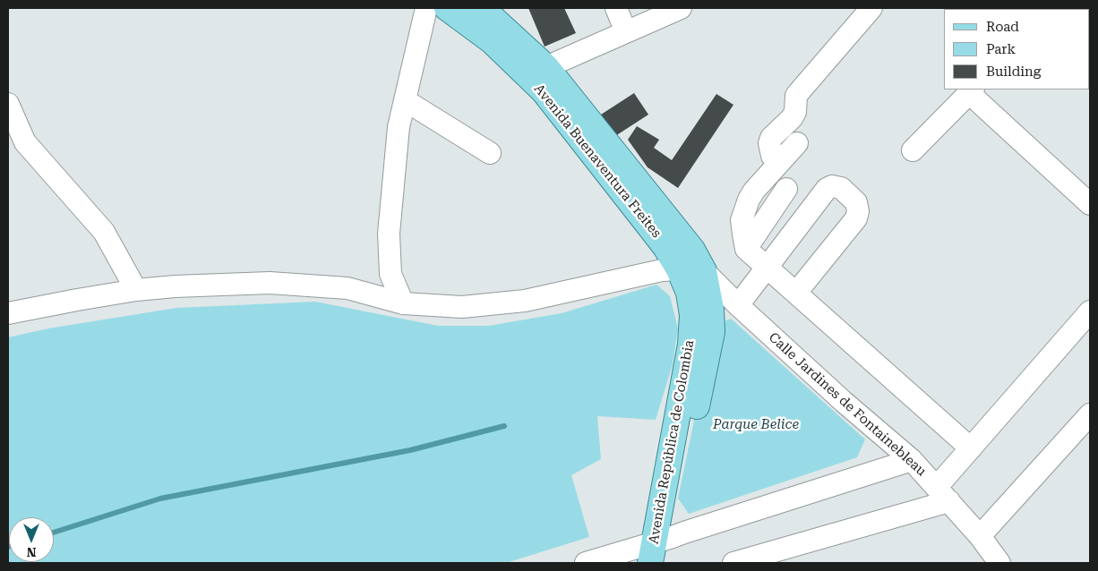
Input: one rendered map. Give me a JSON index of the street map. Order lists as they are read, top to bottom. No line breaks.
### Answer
{"streets":{"main road":["Avenida Buenaventura Freites","Avenida República de Colombia"],"street":["Calle Jardines de Fontainebleau"]},"crossings":[["Avenida Buenaventura Freites","Calle Jardines de Fontainebleau"],["Avenida Buenaventura Freites","Avenida República de Colombia"],["Calle Jardines de Fontainebleau","Avenida República de Colombia"]],"parks":["Parque Belice"],"legend":["Road","Park","Building"],"north":"bottom"}
